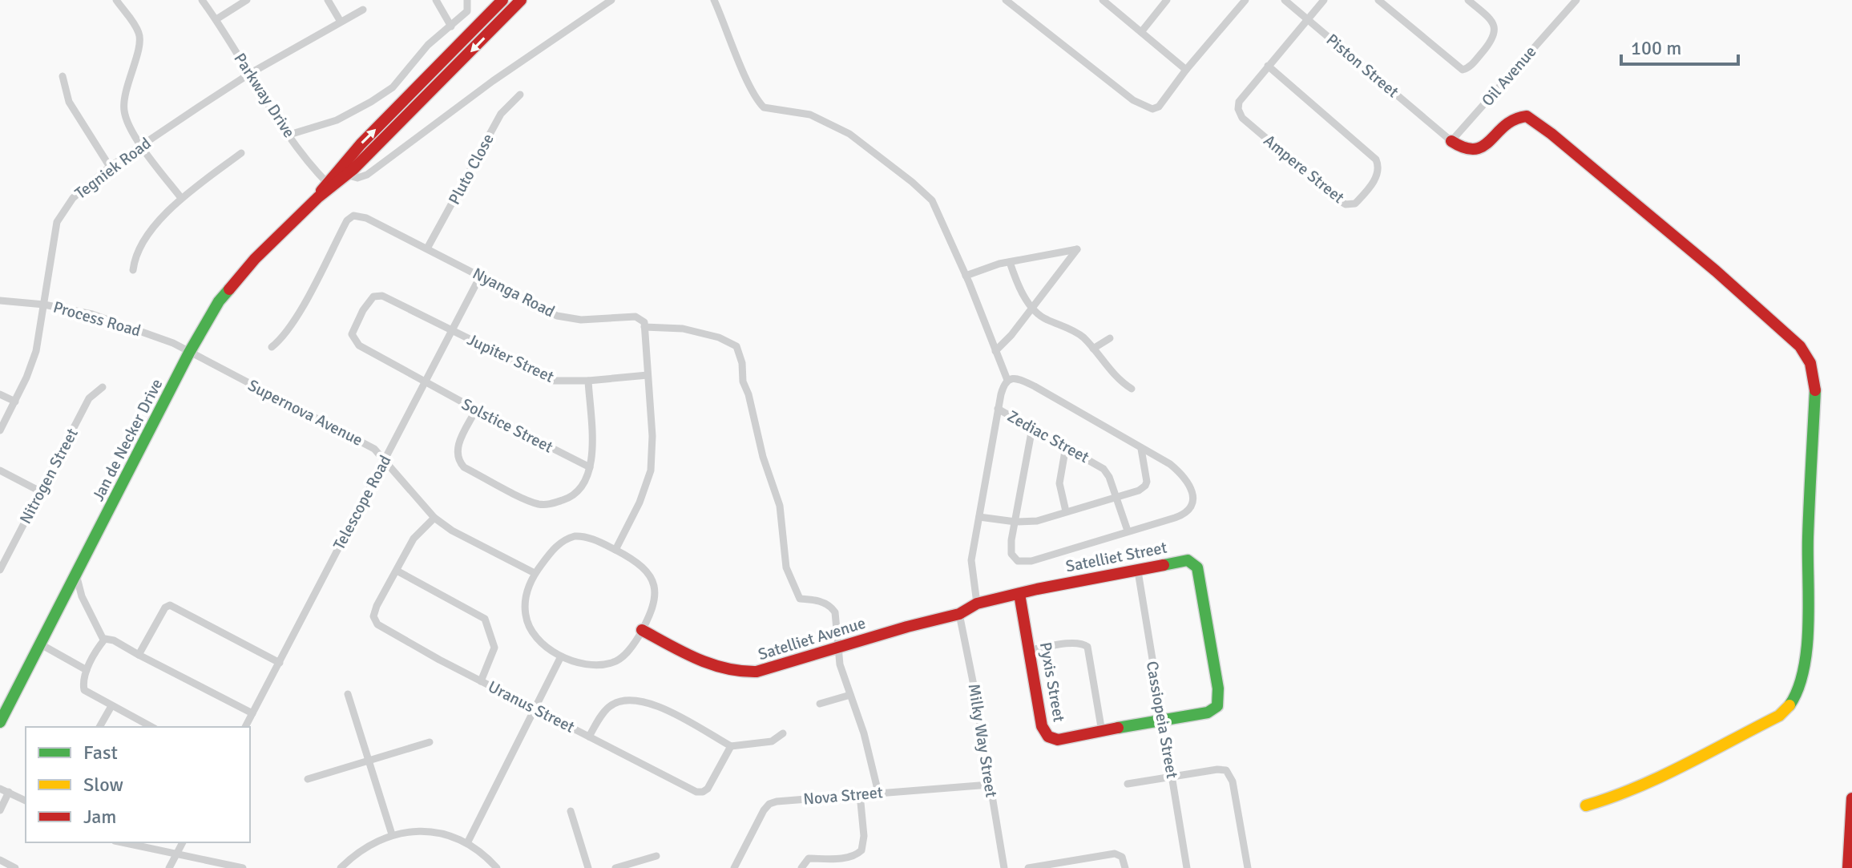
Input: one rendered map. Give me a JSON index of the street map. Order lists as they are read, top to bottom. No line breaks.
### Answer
{"streets":{"main road":["Jan de Necker Drive","Satelliet Street","Satelliet Avenue","Pyxis Street"],"street":["Piston Street","Oil Avenue","Parkway Drive","Tegniek Road","Pluto Close","Ampere Street","Nyanga Road","Process Road","Jupiter Street","Supernova Avenue","Solstice Street","Zediac Street","Nitrogen Street","Telescope Road","Uranus Street","Cassiopeia Street","Milky Way Street","Nova Street"]},"crossings":[["Piston Street","Oil Avenue"],["Piston Street","Ampere Street"],["Parkway Drive","Tegniek Road"],["Parkway Drive","Jan de Necker Drive"],["Tegniek Road","Process Road"],["Pluto Close","Nyanga Road"],["Nyanga Road","Telescope Road"],["Nyanga Road","Satelliet Avenue"],["Process Road","Supernova Avenue"],["Process Road","Jan de Necker Drive"],["Jupiter Street","Solstice Street"],["Jupiter Street","Telescope Road"],["Supernova Avenue","Jan de Necker Drive"],["Supernova Avenue","Telescope Road"],["Supernova Avenue","Satelliet Avenue"],["Supernova Avenue","Uranus Street"],["Solstice Street","Telescope Road"],["Satelliet Street","Satelliet Avenue"],["Satelliet Street","Pyxis Street"],["Satelliet Street","Cassiopeia Street"],["Satelliet Street","Milky Way Street"],["Satelliet Avenue","Milky Way Street"],["Pyxis Street","Cassiopeia Street"],["Milky Way Street","Nova Street"]],"legend":["Fast","Slow","Jam"],"scale_bar":"100 m"}
